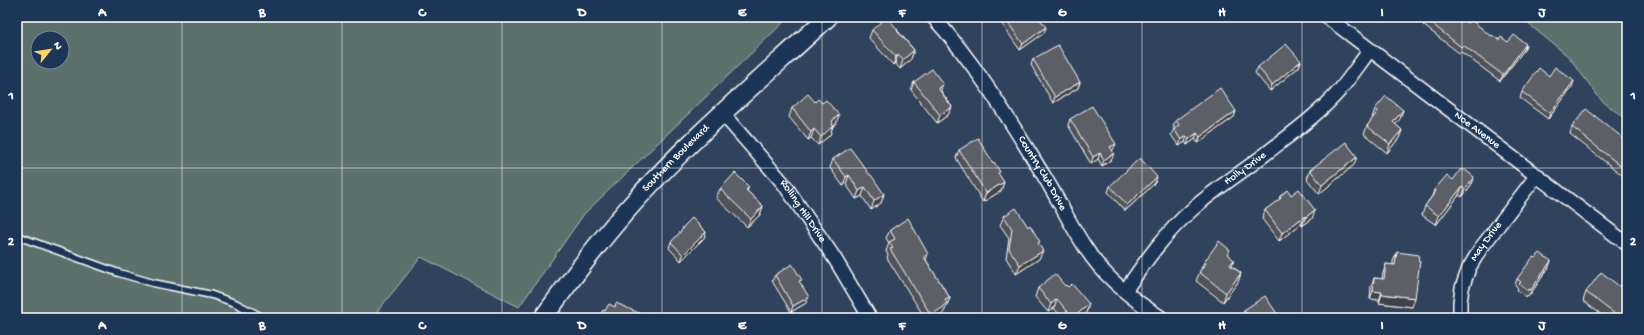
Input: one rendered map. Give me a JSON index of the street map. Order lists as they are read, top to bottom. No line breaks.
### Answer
{"streets":{"main road":["Southern Boulevard"],"street":["Noe Avenue","Holly Drive","Country Club Drive","Rolling Hill Drive","May Drive"]},"crossings":[["Noe Avenue","Holly Drive"],["Noe Avenue","May Drive"],["Southern Boulevard","Rolling Hill Drive"],["Holly Drive","Country Club Drive"]],"north":"top right","grid":{"columns":["A","B","C","D","E","F","G","H","I","J"],"rows":["1","2"]}}
